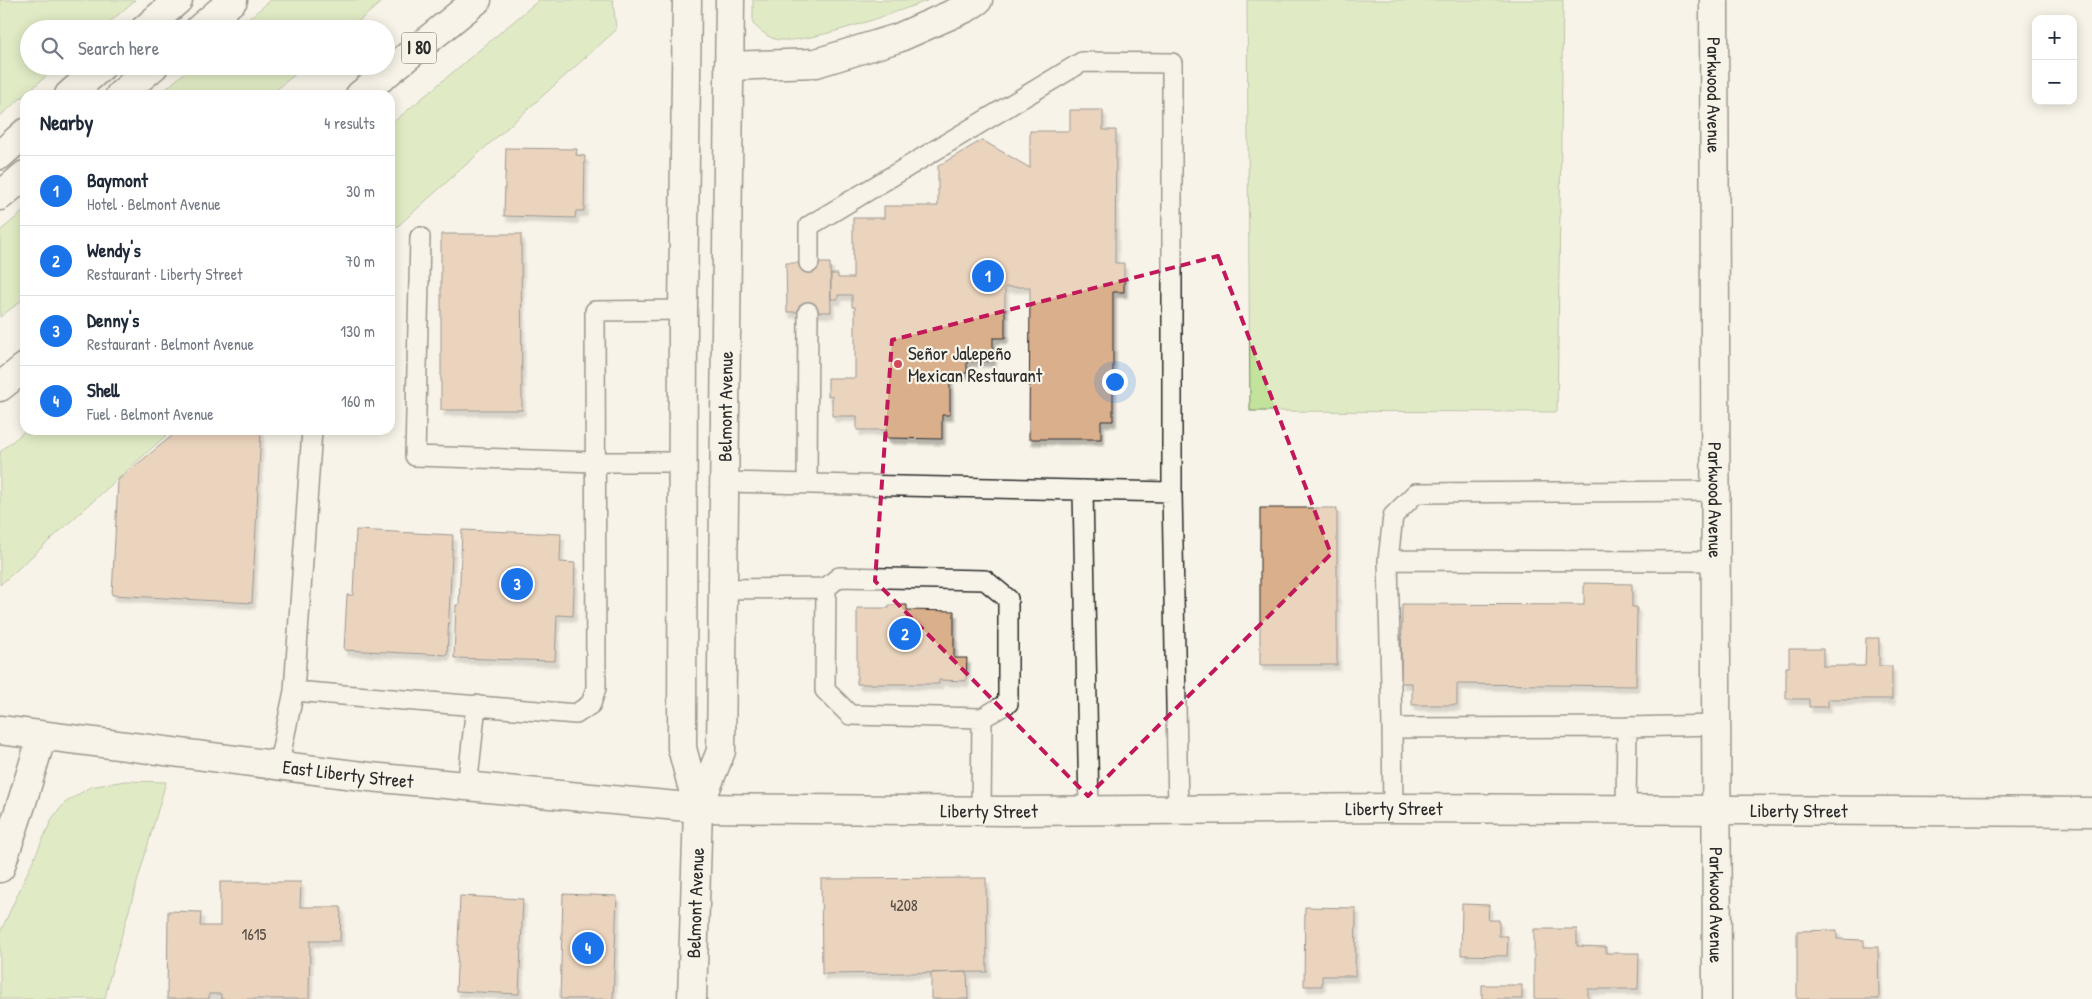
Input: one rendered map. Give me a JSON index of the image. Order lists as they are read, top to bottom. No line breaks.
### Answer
{"streets":{"main road":["I 80","Parkwood Avenue","Belmont Avenue","East Liberty Street","Liberty Street"]},"crossings":[["Parkwood Avenue","Liberty Street"],["Belmont Avenue","East Liberty Street"],["Belmont Avenue","Liberty Street"],["East Liberty Street","Liberty Street"]],"places":["Señor Jalepeño Mexican Restaurant"],"house_numbers":["4208","1615"],"page":{"map_buttons":["+","−"],"search":"Search here","heading":["Nearby","4 results"],"list":[{"mark":"1","name":"Baymont","note":"Hotel · Belmont Avenue","value":"30 m"},{"mark":"2","name":"Wendy's","note":"Restaurant · Liberty Street","value":"70 m"},{"mark":"3","name":"Denny's","note":"Restaurant · Belmont Avenue","value":"130 m"},{"mark":"4","name":"Shell","note":"Fuel · Belmont Avenue","value":"160 m"}],"pins":["1","3","2","4"]}}
